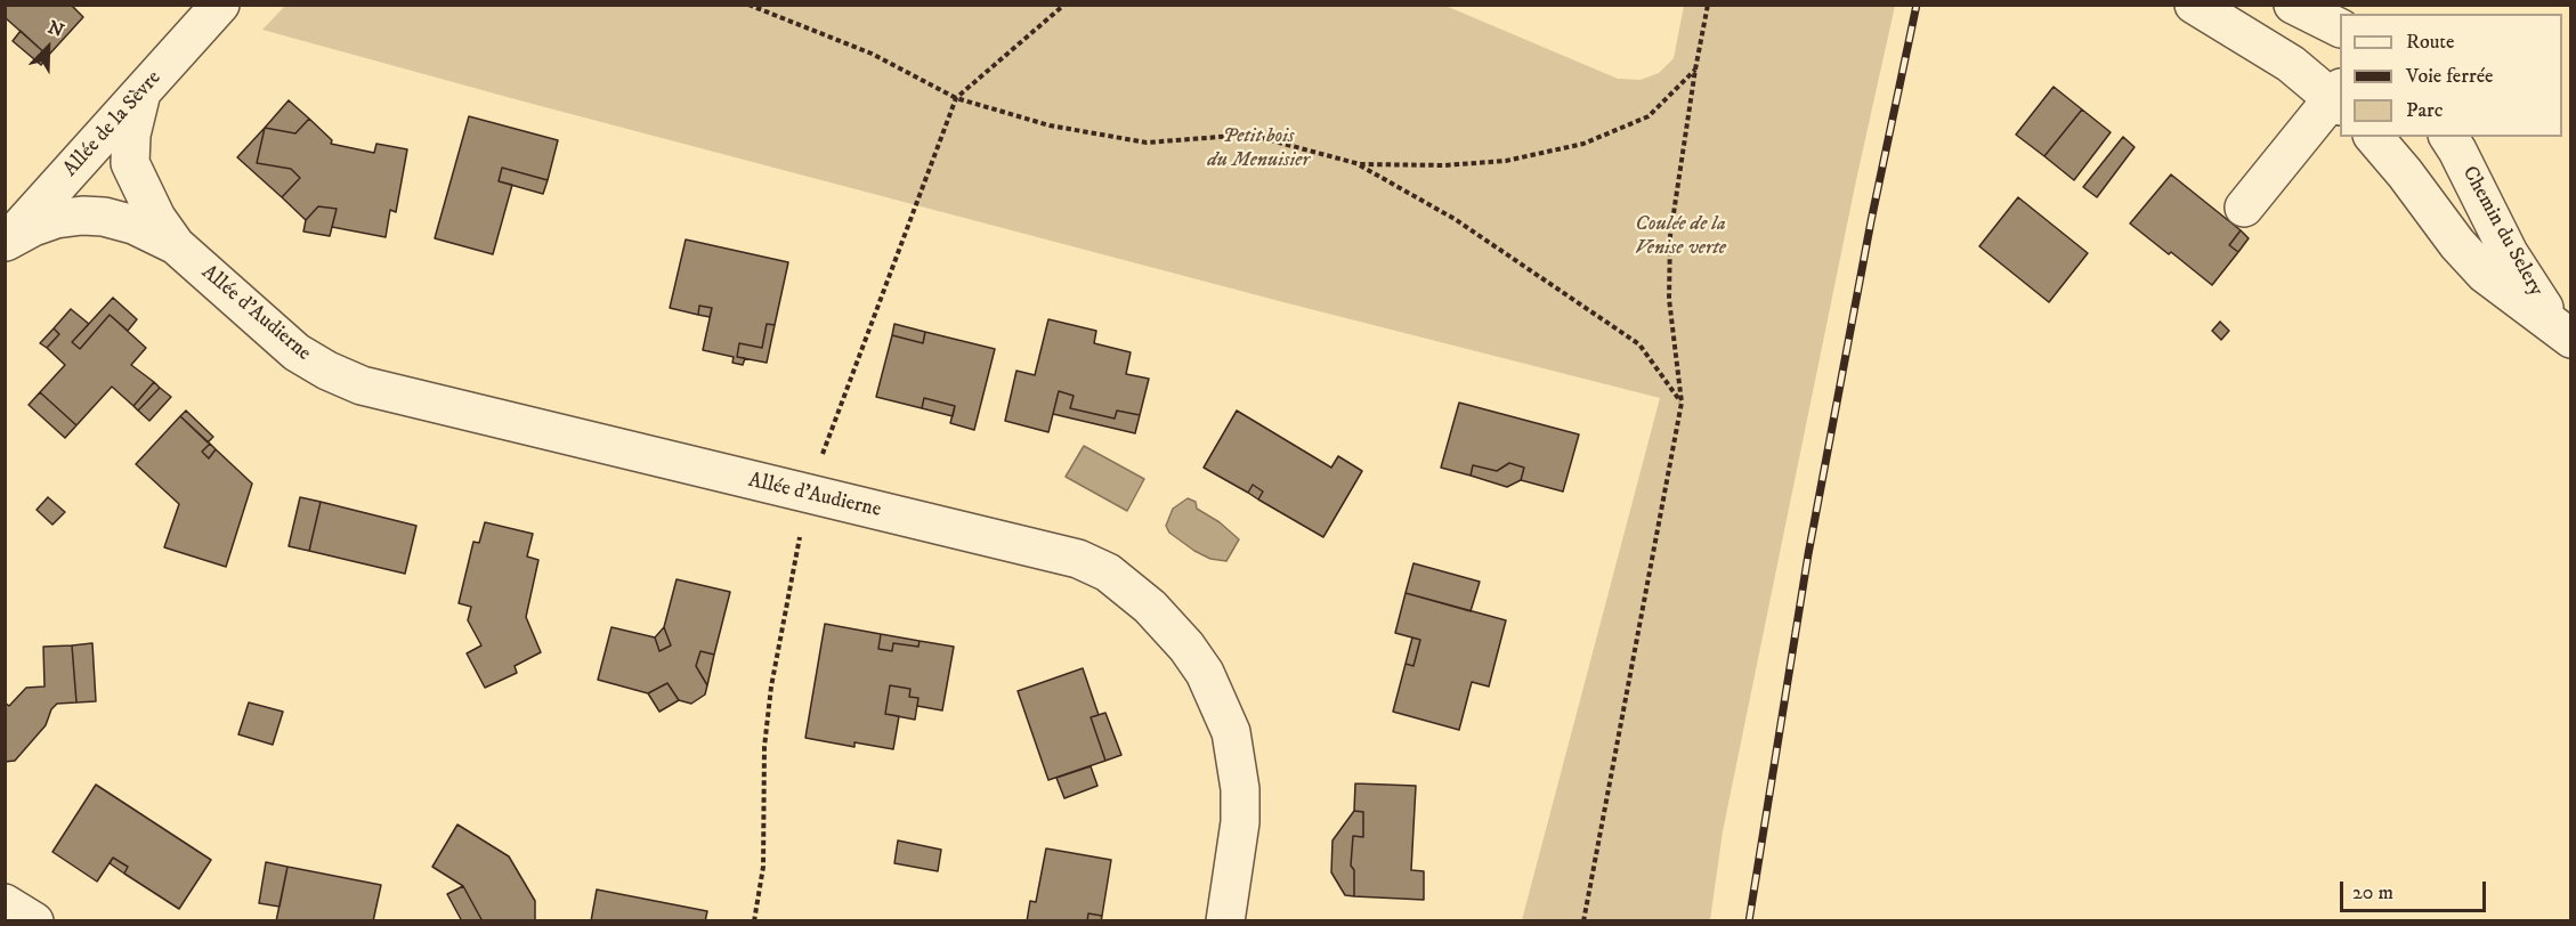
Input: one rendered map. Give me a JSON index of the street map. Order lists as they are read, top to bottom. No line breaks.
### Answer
{"streets":{"street":["Allée de la Sèvre","Chemin du Selery","Allée d'Audierne"]},"crossings":[["Allée de la Sèvre","Allée d'Audierne"]],"parks":["Petit bois du Menuisier","Coulée de la Venise verte"],"legend":["Route","Voie ferrée","Parc"],"scale_bar":"20 m","north":"top right"}
